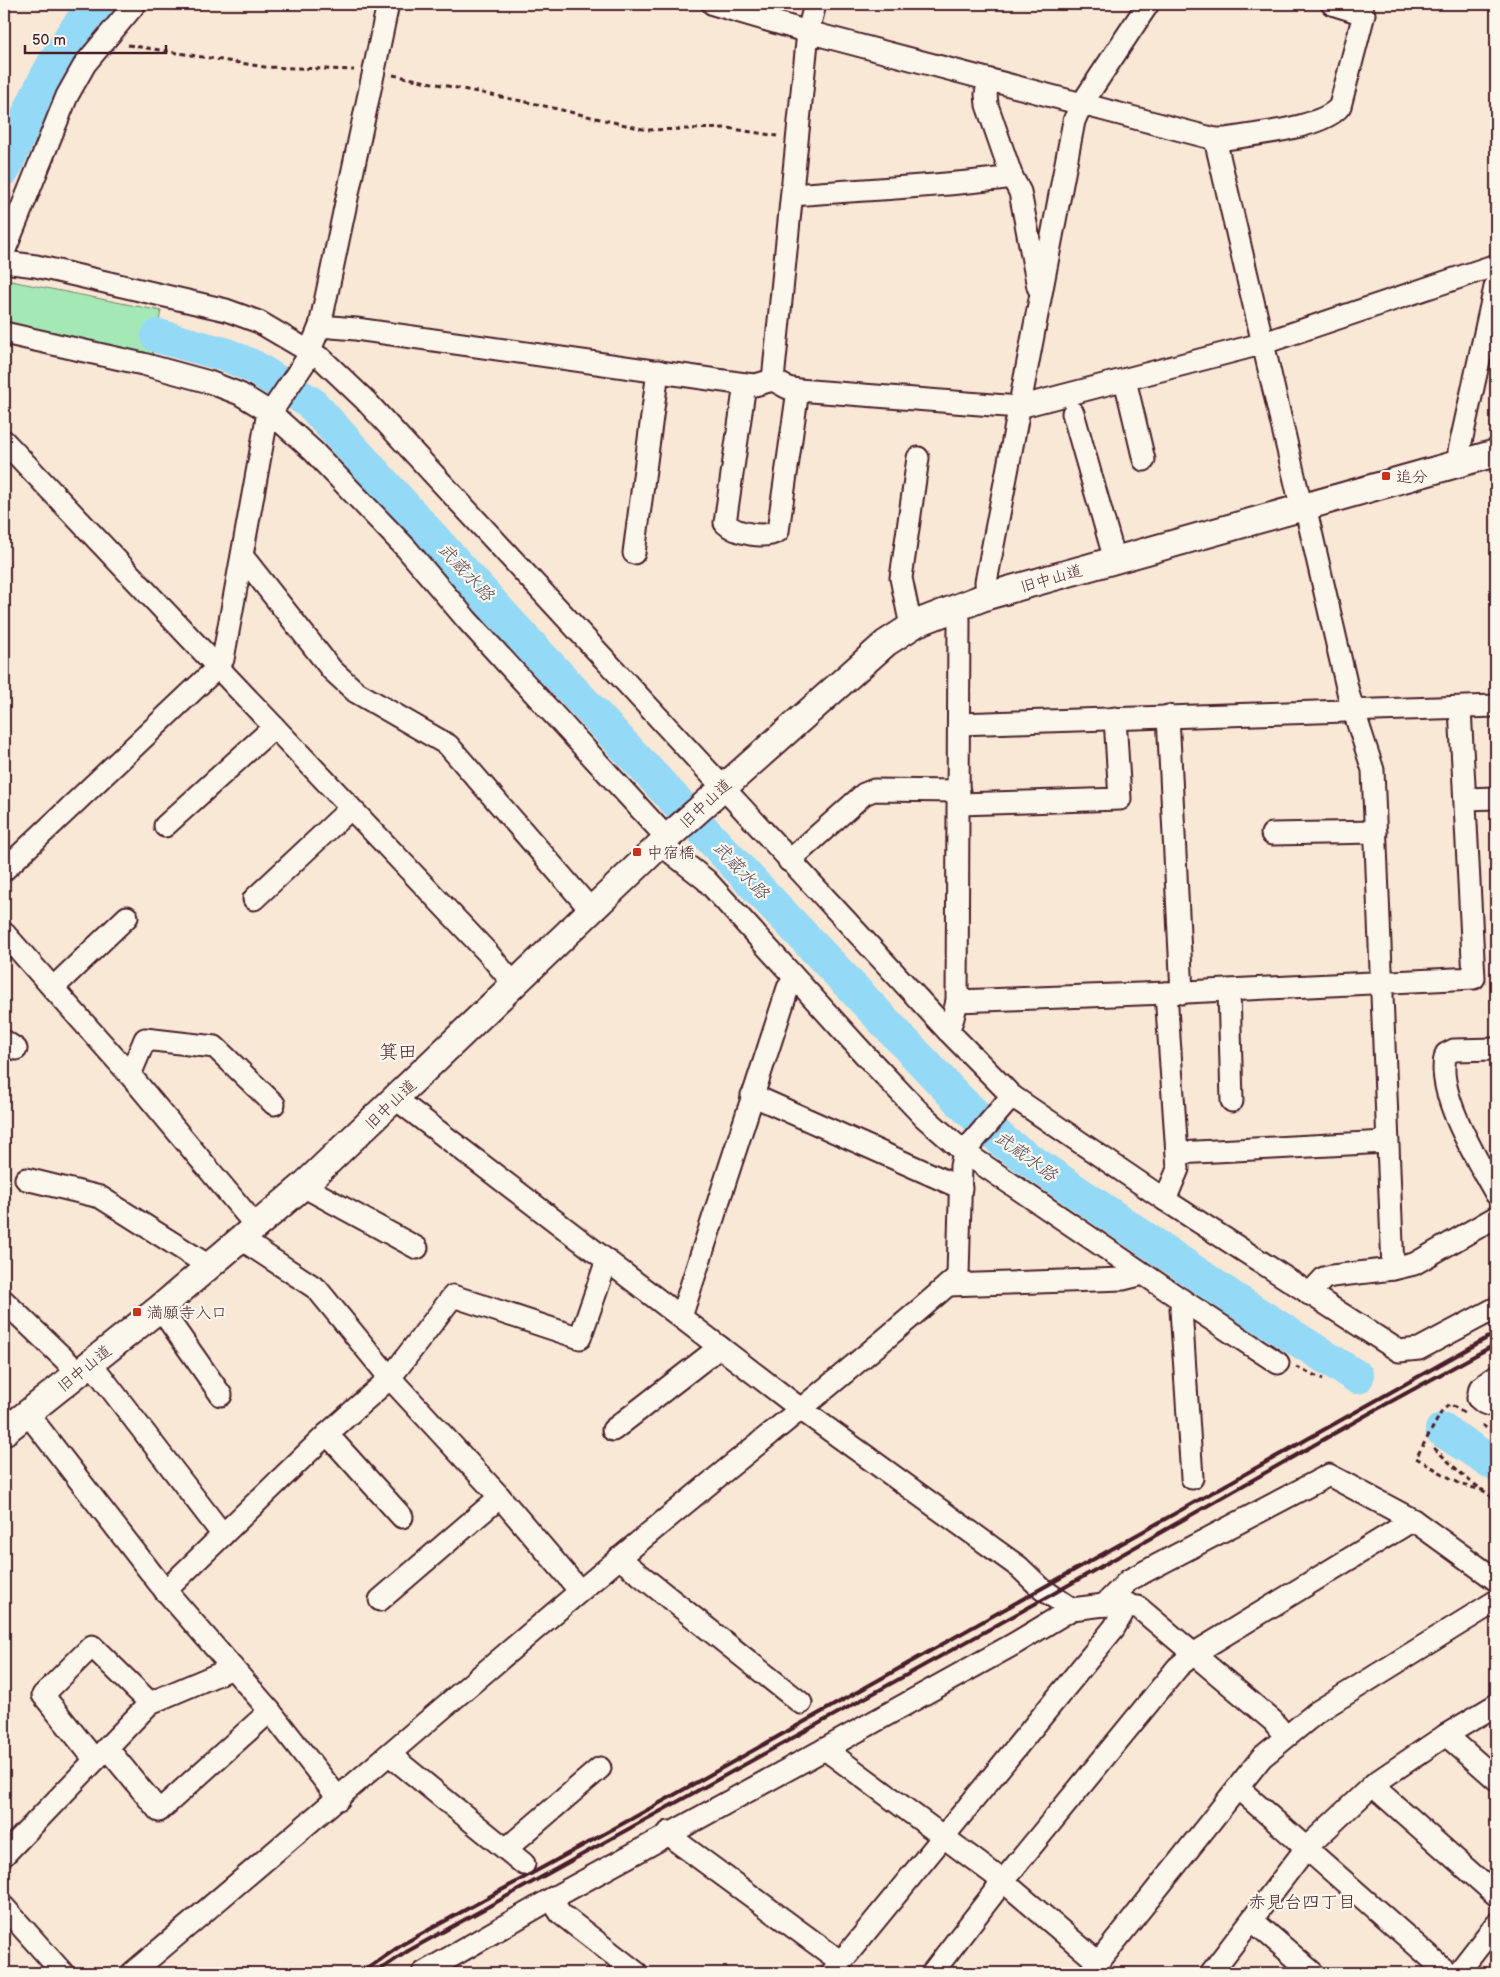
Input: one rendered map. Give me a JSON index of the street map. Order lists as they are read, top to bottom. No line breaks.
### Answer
{"streets":{"main road":["旧中山道"]},"districts":["箕田","赤見台四丁目"],"water":["武蔵水路"],"places":{"transit":["追分","中宿橋","満願寺入口"]},"scale_bar":"50 m"}
